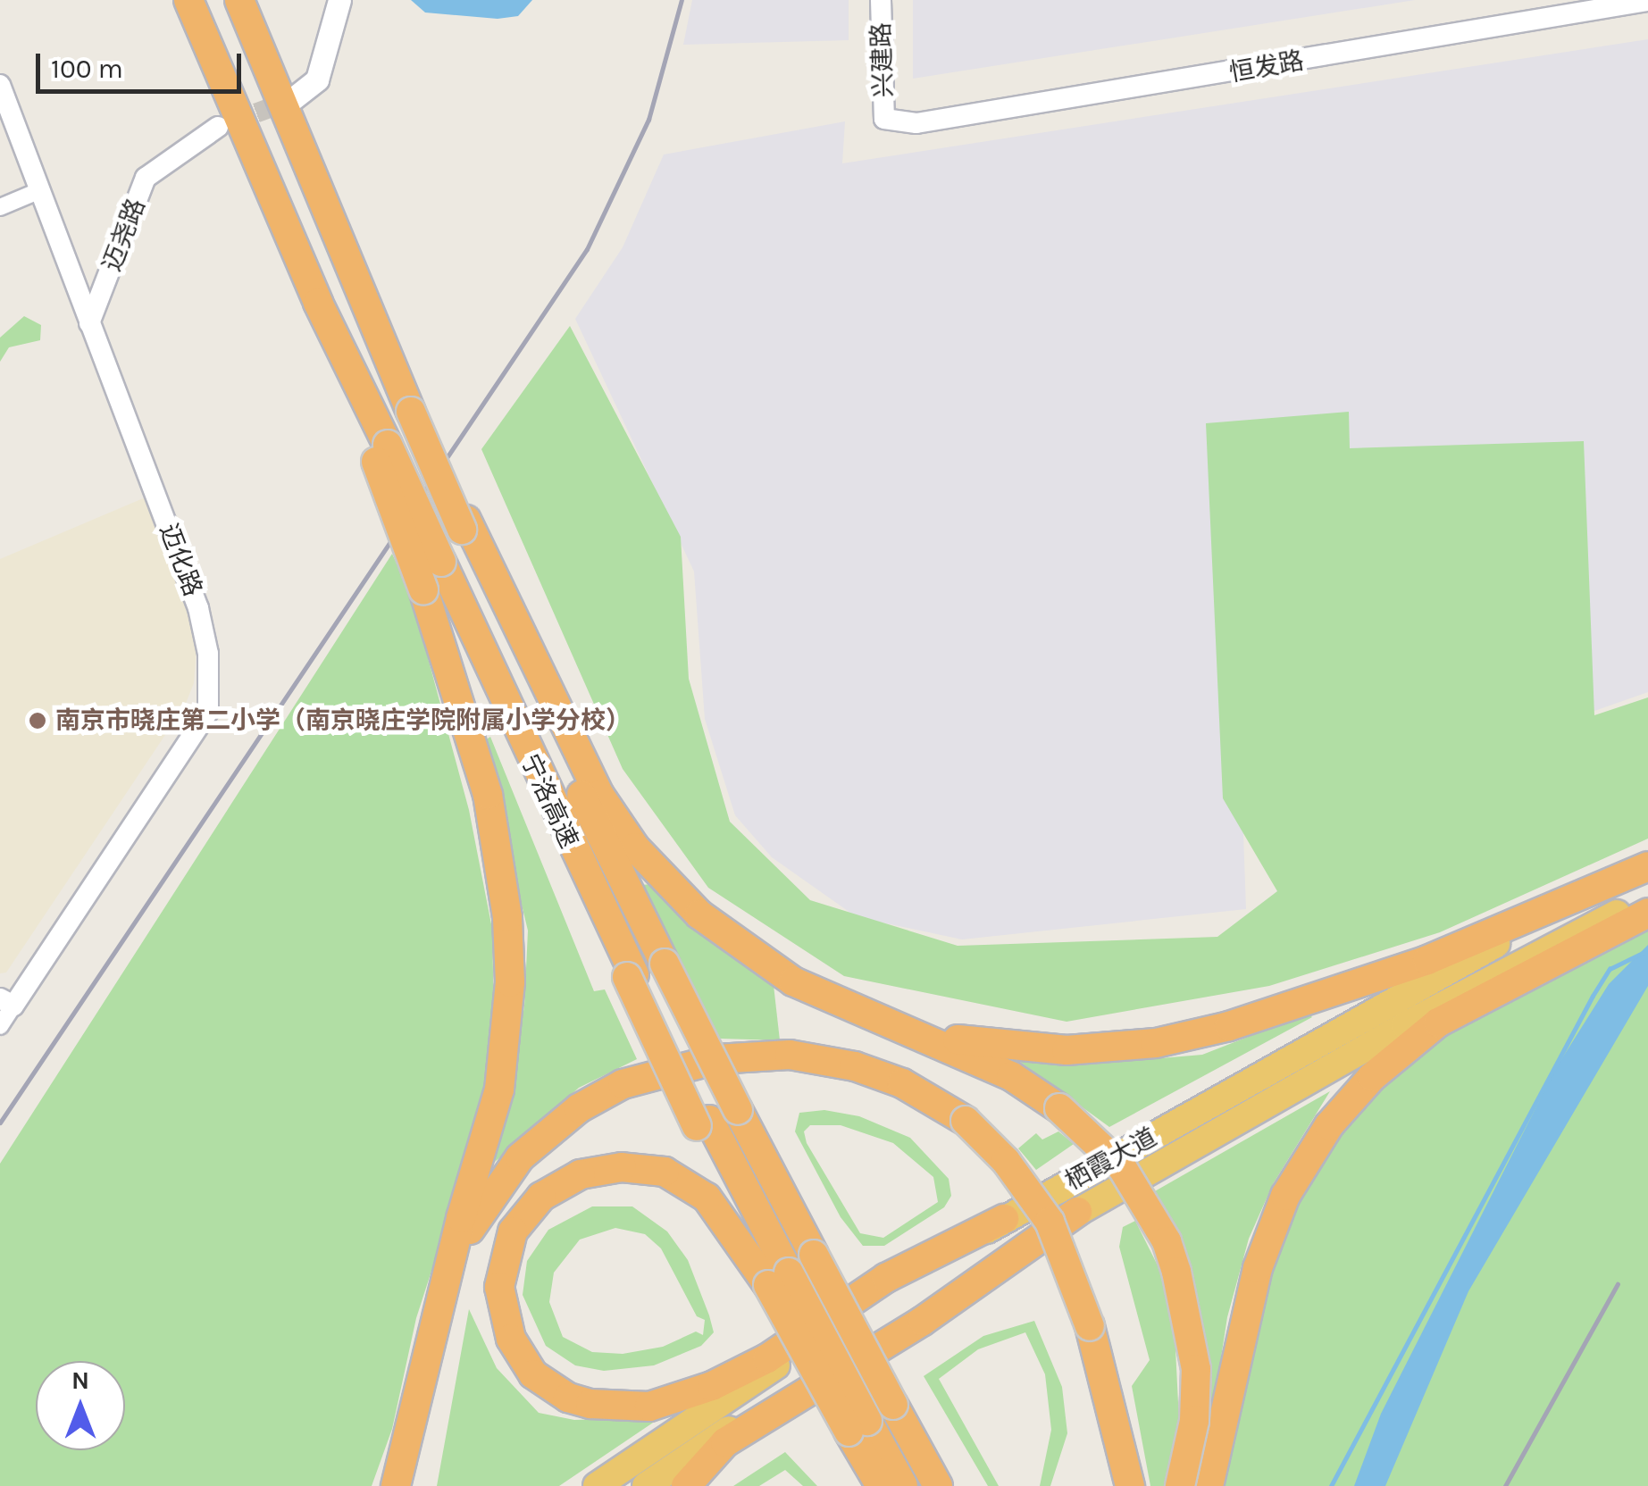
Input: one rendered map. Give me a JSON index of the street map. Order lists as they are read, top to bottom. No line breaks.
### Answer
{"streets":{"highway":["宁洛高速","栖霞大道"],"street":["兴建路","恒发路","迈尧路","迈化路"]},"crossings":[["兴建路","恒发路"],["迈尧路","迈化路"]],"places":["南京市晓庄第二小学（南京晓庄学院附属小学分校）"],"scale_bar":"100 m","north":"top"}
